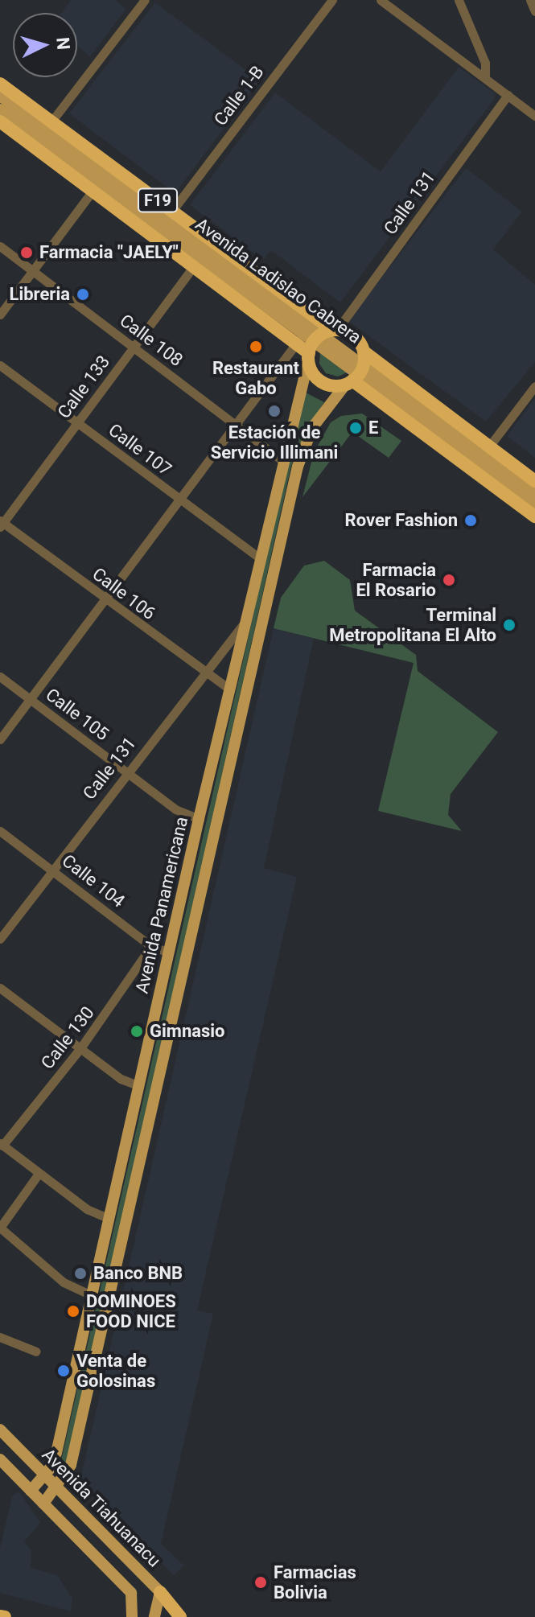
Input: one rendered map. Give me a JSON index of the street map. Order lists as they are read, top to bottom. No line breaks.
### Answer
{"streets":{"highway":["F19","Avenida Ladislao Cabrera"],"main road":["Avenida Panamericana","Avenida Tiahuanacu"],"street":["Calle 1-B","Calle 131","Calle 108","Calle 133","Calle 107","Calle 106","Calle 105","Calle 104","Calle 130"]},"crossings":[["Calle 1-B","Avenida Ladislao Cabrera"],["F19","Calle 131"],["F19","Avenida Ladislao Cabrera"],["F19","Avenida Panamericana"],["Calle 131","Avenida Ladislao Cabrera"],["Calle 131","Calle 108"],["Calle 131","Calle 107"],["Calle 131","Calle 106"],["Calle 131","Calle 105"],["Calle 131","Calle 104"],["Calle 131","Avenida Panamericana"],["Avenida Ladislao Cabrera","Calle 133"],["Avenida Ladislao Cabrera","Avenida Panamericana"],["Calle 108","Calle 133"],["Calle 108","Avenida Panamericana"],["Calle 133","Calle 107"],["Calle 133","Calle 106"],["Calle 107","Avenida Panamericana"],["Calle 106","Avenida Panamericana"],["Calle 105","Avenida Panamericana"],["Calle 104","Avenida Panamericana"],["Calle 104","Calle 130"],["Avenida Panamericana","Avenida Tiahuanacu"]],"places":["Farmacia \"JAELY\"","Libreria","Restaurant Gabo","Estación de Servicio Illimani","E","Rover Fashion","Farmacia El Rosario","Terminal Metropolitana El Alto","Gimnasio","Banco BNB","DOMINOES FOOD NICE","Venta de Golosinas","Farmacias Bolivia"],"north":"right"}
